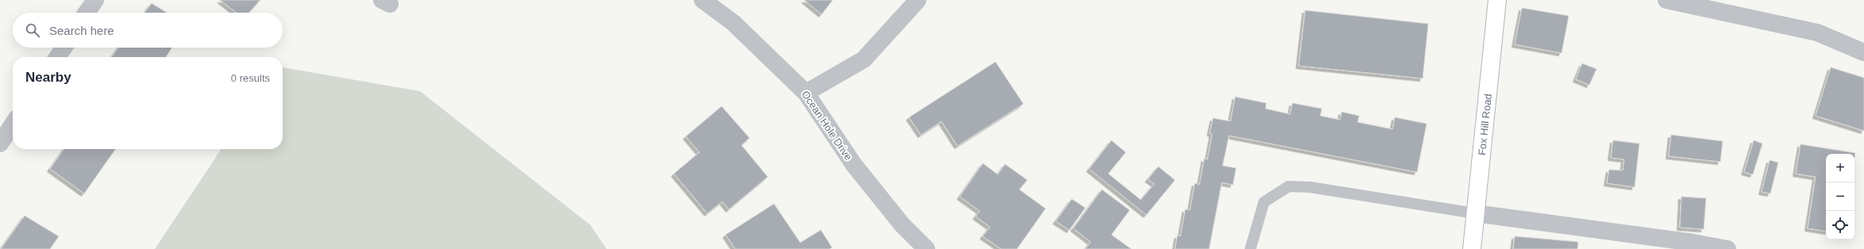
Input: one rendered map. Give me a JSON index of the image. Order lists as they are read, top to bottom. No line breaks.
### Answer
{"streets":{"main road":["Fox Hill Road"],"street":["Ocean Hole Drive"]},"page":{"search":"Search here","heading":["Nearby","0 results"],"map_buttons":["+","−"]}}
